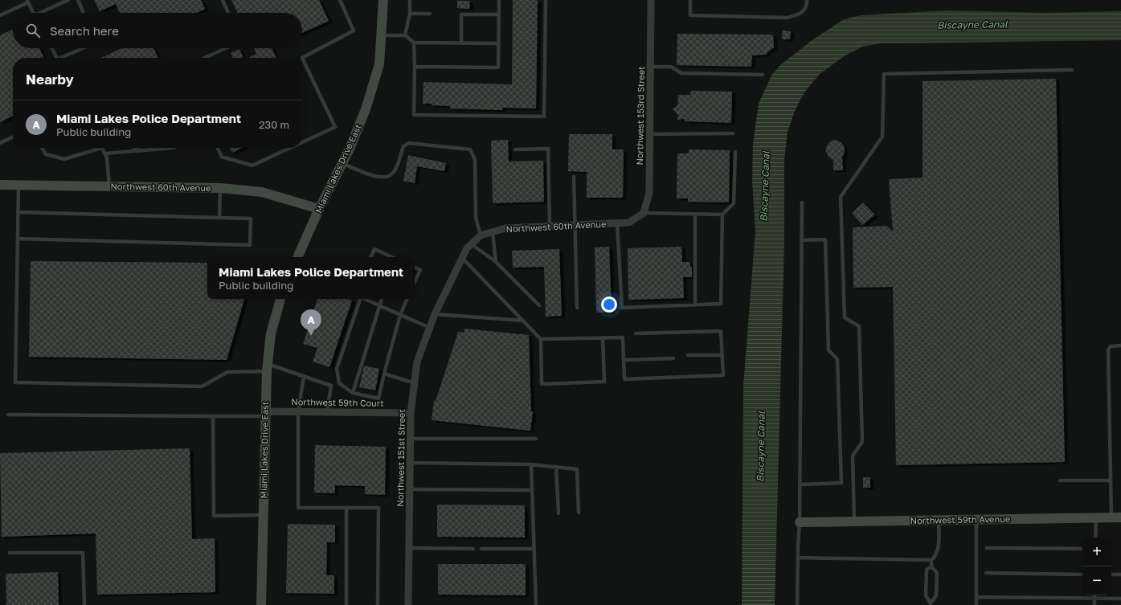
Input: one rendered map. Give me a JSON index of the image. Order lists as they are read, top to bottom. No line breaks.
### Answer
{"streets":{"street":["Northwest 153rd Street","Miami Lakes Drive East","Northwest 60th Avenue","Northwest 59th Court","Northwest 151st Street","Northwest 59th Avenue"]},"crossings":[["Northwest 153rd Street","Northwest 60th Avenue"],["Miami Lakes Drive East","Northwest 60th Avenue"],["Miami Lakes Drive East","Northwest 59th Court"],["Northwest 59th Court","Northwest 151st Street"]],"water":["Biscayne Canal"],"page":{"search":"Search here","heading":"Nearby","list":[{"mark":"A","name":"Miami Lakes Police Department","note":"Public building","value":"230 m"}],"popup":["Miami Lakes Police Department","Public building"],"pins":"A","map_buttons":["+","−"]}}
